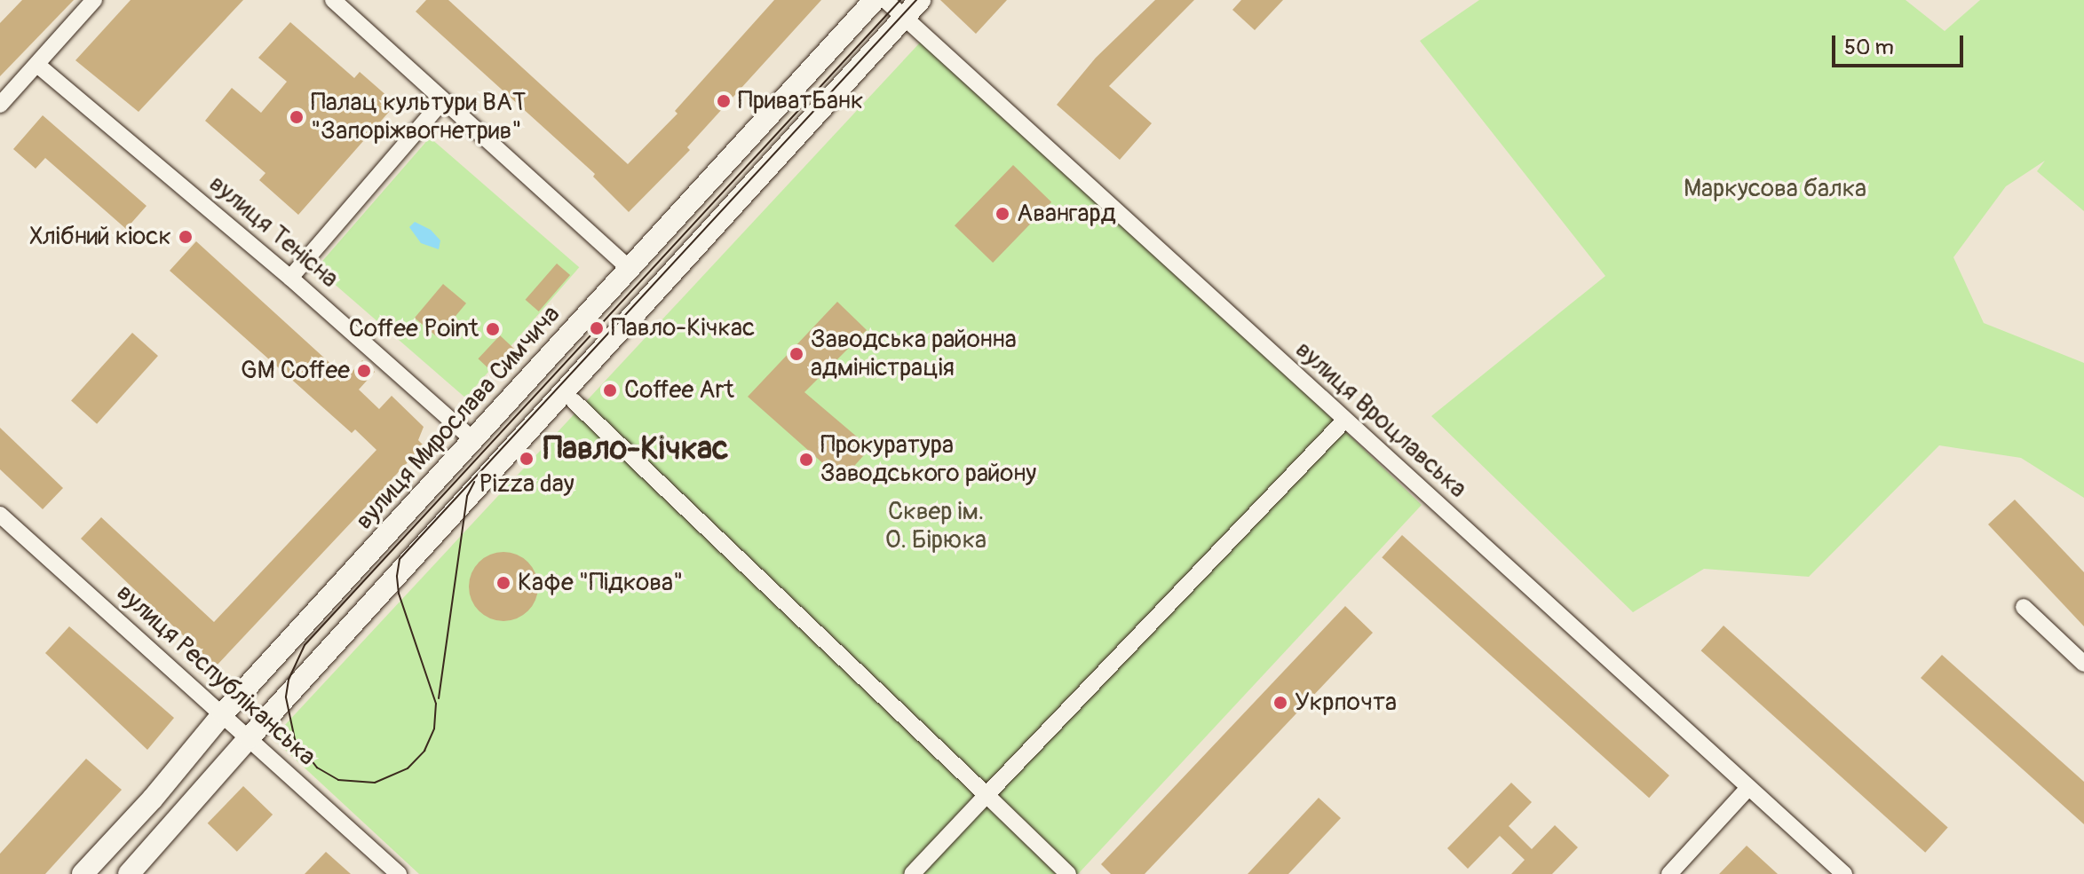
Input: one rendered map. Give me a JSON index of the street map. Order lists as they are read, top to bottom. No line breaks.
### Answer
{"streets":{"street":["вулиця Тенісна","вулиця Мирослава Симчича","вулиця Вроцлавська","вулиця Республіканська"]},"crossings":[["вулиця Тенісна","вулиця Мирослава Симчича"],["вулиця Мирослава Симчича","вулиця Республіканська"]],"districts":["Павло-Кічкас"],"parks":["Маркусова балка","Сквер ім. О. Бірюка"],"places":["ПриватБанк","Палац культури ВАТ \"Запоріжвогнетрив\"","Авангард","Хлібний кіоск","Павло-Кічкас","Coffee Point","Заводська районна адміністрація","GM Coffee","Coffee Art","Pizza day","Прокуратура Заводського району","Кафе \"Підкова\"","Укрпочта"],"scale_bar":"50 m"}
